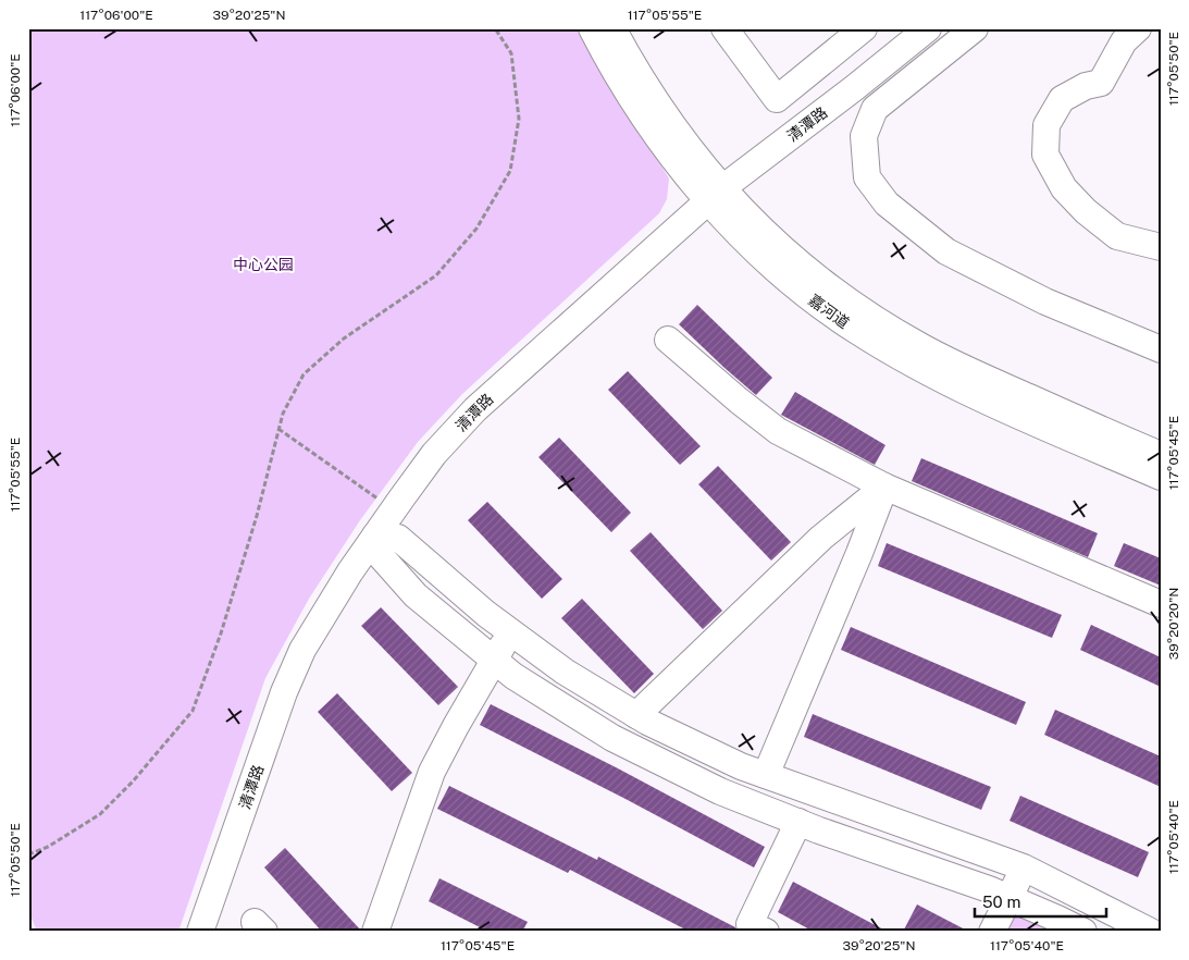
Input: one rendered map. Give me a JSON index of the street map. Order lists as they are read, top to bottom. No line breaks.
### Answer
{"streets":{"street":["清潭路","嘉河道"]},"crossings":[["清潭路","嘉河道"]],"parks":["中心公园"],"scale_bar":"50 m","coordinates":["117°06'00\"E","39°20'25\"N","117°05'55\"E","117°05'50\"E","117°05'45\"E","39°20'20\"N","117°05'40\"E"]}
